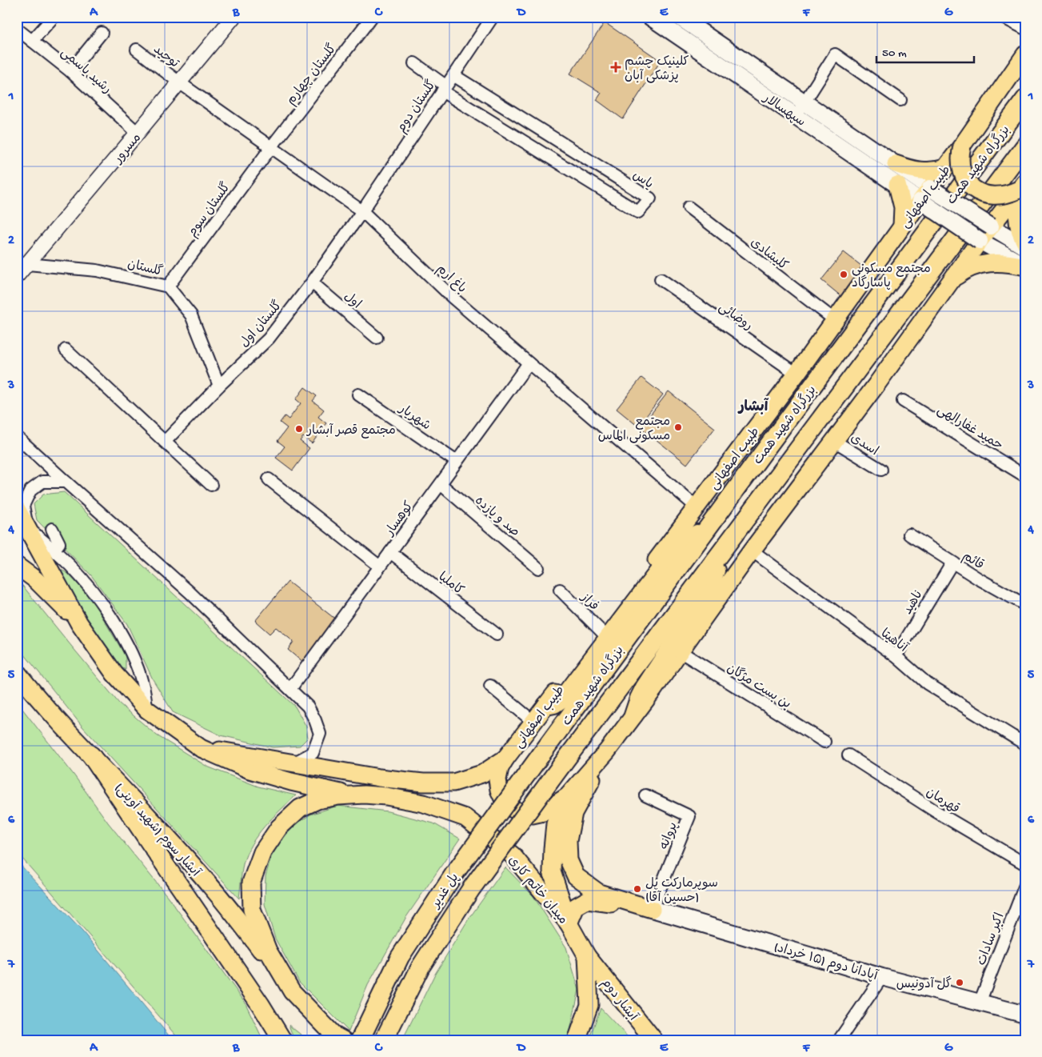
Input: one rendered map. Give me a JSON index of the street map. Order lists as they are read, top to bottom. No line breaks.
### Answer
{"streets":{"highway":["بزرگراه شهید همت","پل غدیر"],"main road":["سپهسالار","طبیب اصفهانی","آبشار سوم (شهید آوینی)","میدان خاتم کاری","آپادانا دوم (۱۵ خرداد)","آبشار دوم"],"street":["توحید","رشید یاسمی","گلستان چهارم","گلستان دوم","مسرور","یاس","گلستان سوم","کلیشادی","گلستان","باغ ارم","اول","روضائی","گلستان اول","شهریار","حمید غفارالهی","اسدی","صد و یازده","کوهسار","قائم","کاملیا","فراز","ناهید","آناهیتا","بن بست مژگان","قهرمان","پروانه","اکبر سادات"]},"crossings":[["توحید","مسرور"],["توحید","باغ ارم"],["رشید یاسمی","مسرور"],["گلستان چهارم","گلستان سوم"],["گلستان چهارم","باغ ارم"],["گلستان دوم","یاس"],["گلستان دوم","باغ ارم"],["گلستان دوم","گلستان اول"],["سپهسالار","طبیب اصفهانی"],["مسرور","گلستان"],["مسرور","باغ ارم"],["بزرگراه شهید همت","پل غدیر"],["طبیب اصفهانی","کلیشادی"],["طبیب اصفهانی","باغ ارم"],["طبیب اصفهانی","روضائی"],["طبیب اصفهانی","فراز"],["گلستان سوم","گلستان"],["گلستان سوم","باغ ارم"],["گلستان","گلستان اول"],["باغ ارم","گلستان اول"],["باغ ارم","کوهسار"],["اول","گلستان اول"],["شهریار","کوهسار"],["صد و یازده","کوهسار"],["کوهسار","کاملیا"],["قائم","ناهید"],["ناهید","آناهیتا"],["آبشار سوم (شهید آوینی)","میدان خاتم کاری"],["پروانه","آپادانا دوم (۱۵ خرداد)"],["میدان خاتم کاری","آبشار دوم"],["اکبر سادات","آپادانا دوم (۱۵ خرداد)"]],"districts":["آبشار"],"places":{"health":["کلینیک چشم پزشکی آبان"],"other":["مجتمع مسکونی پاسارگاد","مجتمع مسکونی الماس","مجتمع قصر آبشار","سوپرمارکت پل (حسین آقا)","گل آدونیس"]},"scale_bar":"50 m","grid":{"columns":["A","B","C","D","E","F","G"],"rows":["1","2","3","4","5","6","7"]}}
